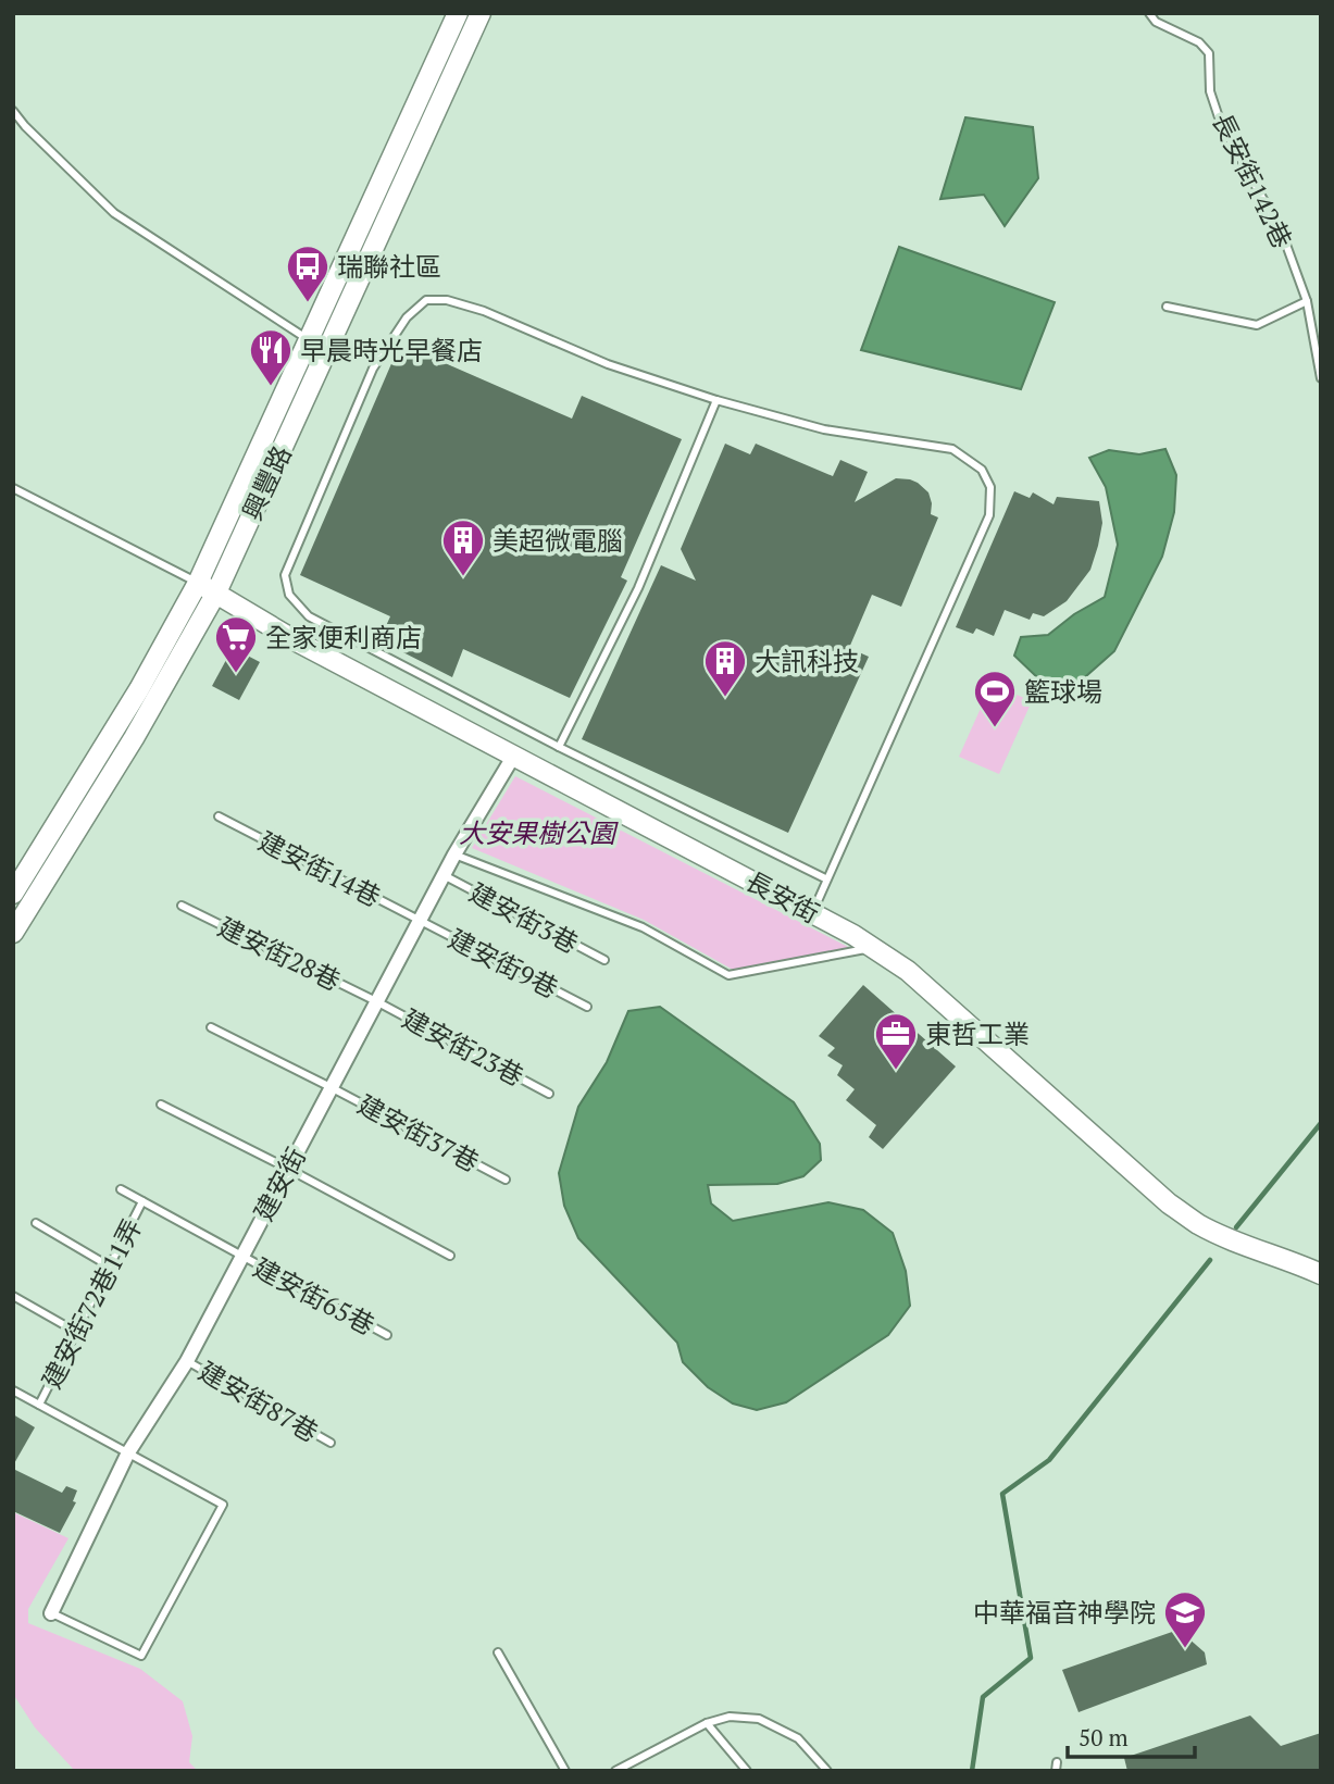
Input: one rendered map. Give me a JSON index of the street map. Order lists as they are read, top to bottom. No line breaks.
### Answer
{"streets":{"main road":["興豐路","長安街"],"street":["建安街"],"lane":["長安街142巷","建安街14巷","建安街3巷","建安街28巷","建安街9巷","建安街23巷","建安街37巷","建安街65巷","建安街72巷11弄","建安街87巷"]},"crossings":[["興豐路","長安街"],["建安街14巷","建安街9巷"],["建安街14巷","建安街"],["長安街","建安街"],["建安街3巷","建安街"],["建安街28巷","建安街23巷"],["建安街28巷","建安街"],["建安街9巷","建安街"],["建安街23巷","建安街"],["建安街37巷","建安街"],["建安街","建安街65巷"],["建安街","建安街87巷"],["建安街65巷","建安街72巷11弄"]],"parks":["大安果樹公園"],"places":{"bus stop":["瑞聯社區"],"restaurant":["早晨時光早餐店"],"building":["美超微電腦","大訊科技"],"supermarket":["全家便利商店"],"sports":["籃球場"],"office":["東哲工業"],"school or university":["中華福音神學院"]},"scale_bar":"50 m"}
